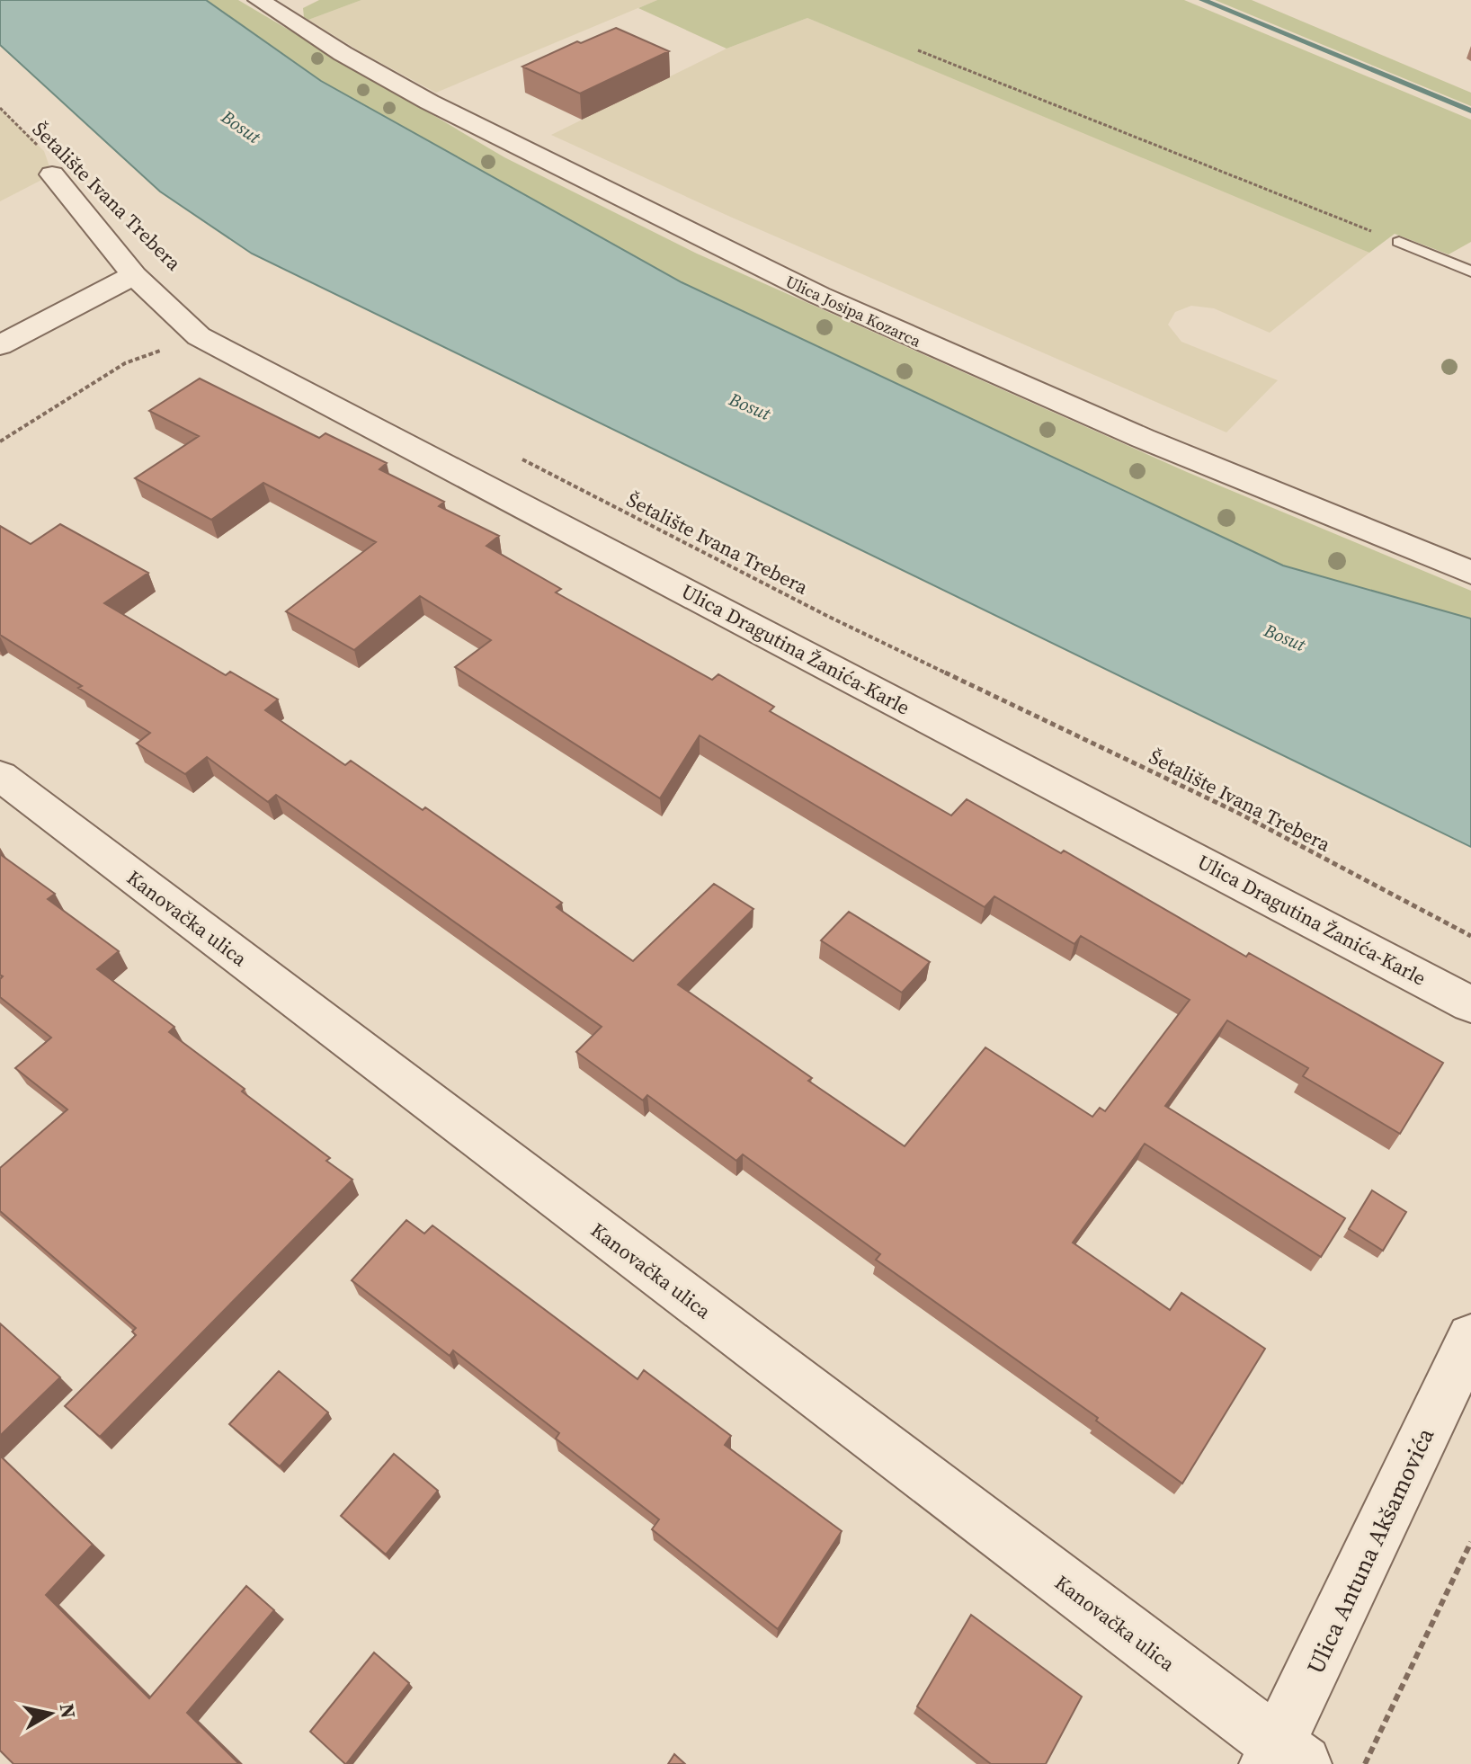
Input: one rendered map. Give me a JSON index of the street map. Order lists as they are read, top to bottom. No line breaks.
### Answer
{"streets":{"street":["Ulica Josipa Kozarca","Ulica Dragutina Žanića-Karle","Kanovačka ulica","Ulica Antuna Akšamovića"],"path":["Šetalište Ivana Trebera"]},"crossings":[["Šetalište Ivana Trebera","Ulica Dragutina Žanića-Karle"],["Kanovačka ulica","Ulica Antuna Akšamovića"]],"water":["Bosut"],"north":"right"}
